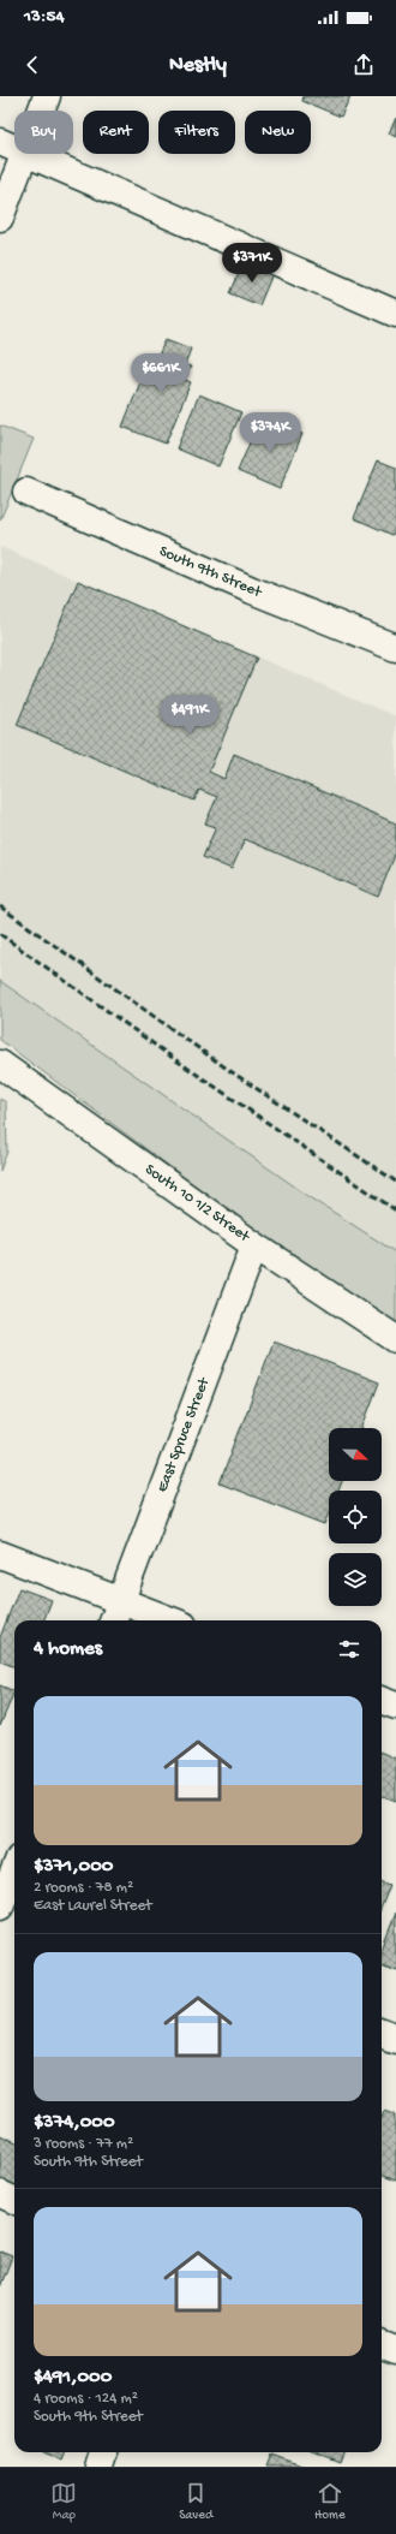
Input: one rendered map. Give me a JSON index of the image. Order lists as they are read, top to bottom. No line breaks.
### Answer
{"streets":{"street":["South 9th Street","South 10 1/2 Street","East Spruce Street"]},"crossings":[["South 10 1/2 Street","East Spruce Street"]],"north":"right","page":{"status":"13:54","header":"Nestly","chip":["Buy","Rent","Filters","New"],"price":["$371K","$661K","$374K","$491K"],"heading":"4 homes","list":[{"name":"$371,000","note":"2 rooms · 78 m² · East Laurel Street"},{"name":"$374,000","note":"3 rooms · 77 m² · South 9th Street"},{"name":"$491,000","note":"4 rooms · 124 m² · South 9th Street"}],"tabs":["Map","Saved","Home"]}}
